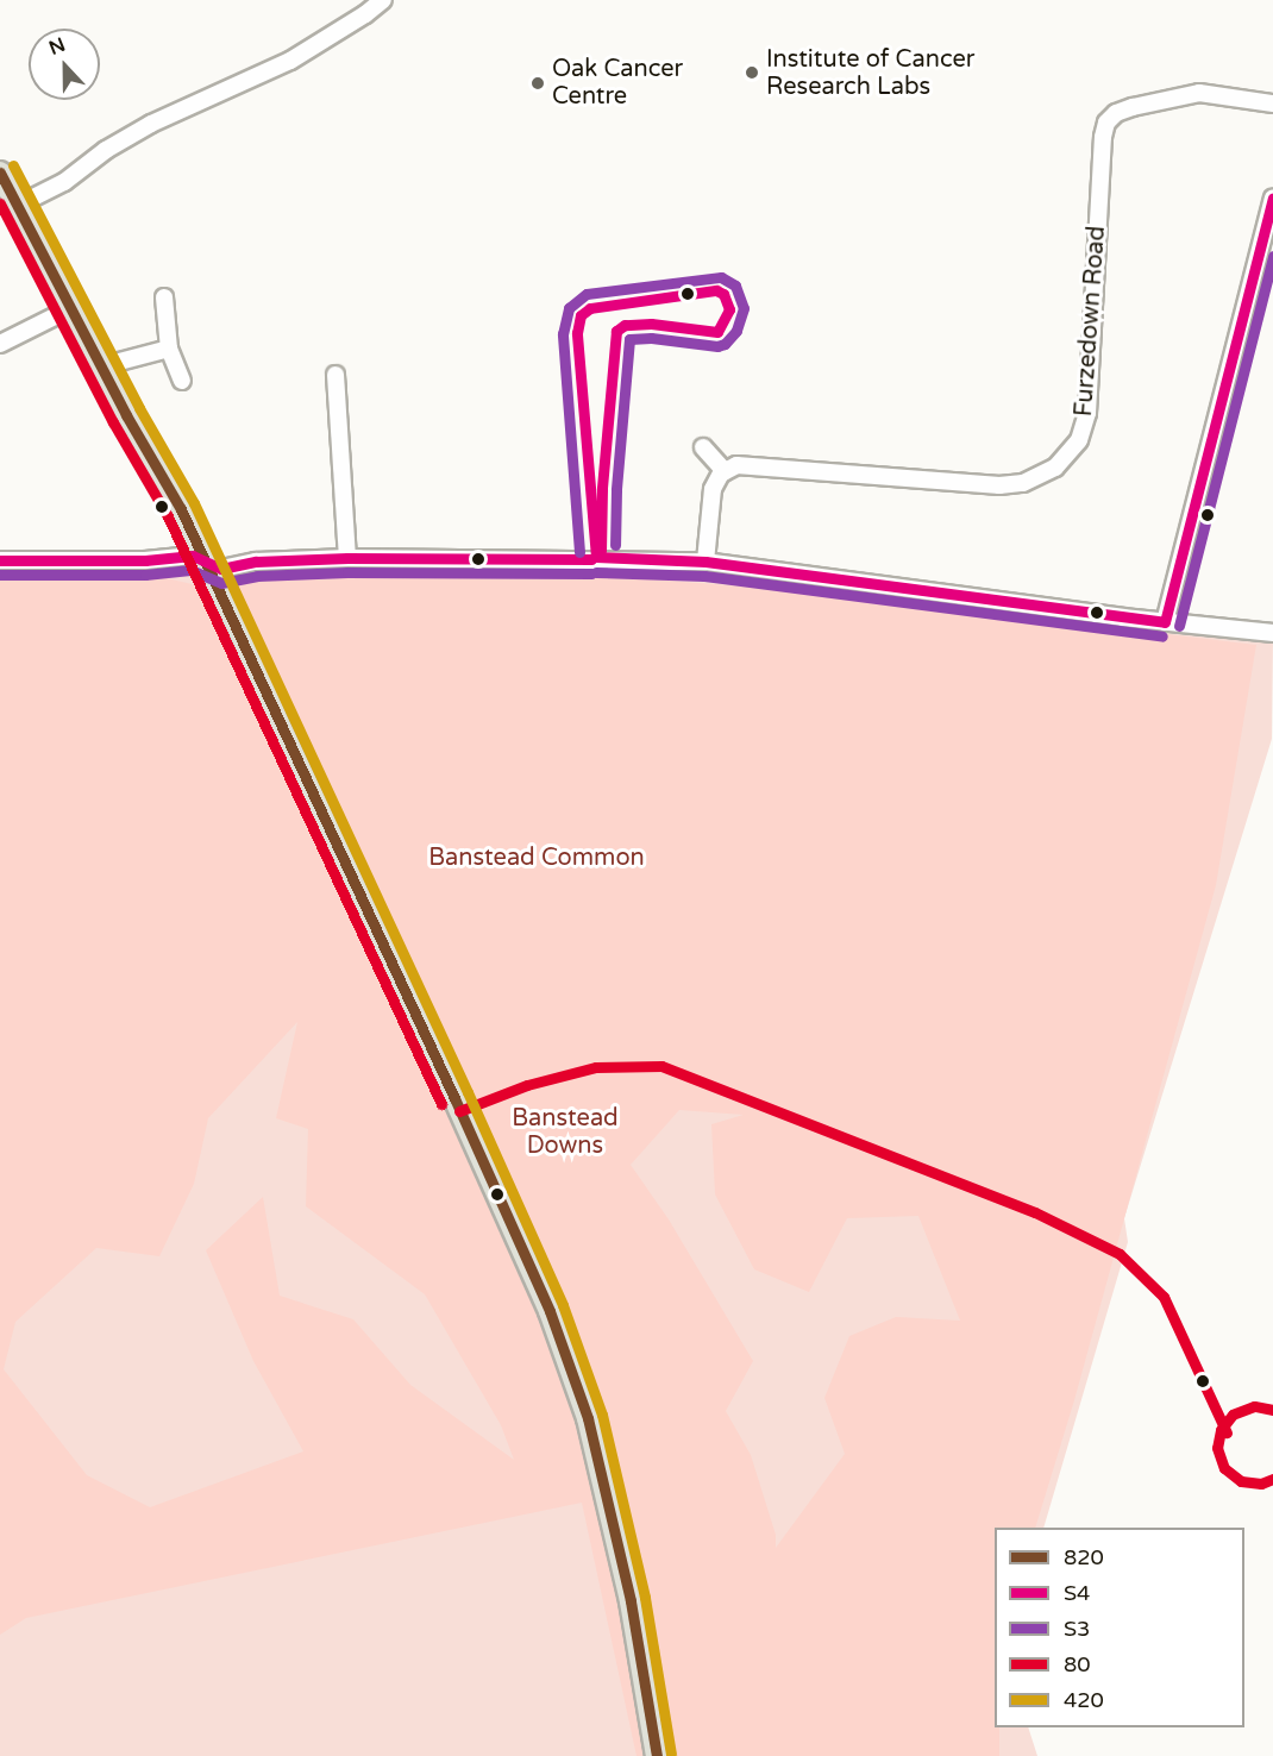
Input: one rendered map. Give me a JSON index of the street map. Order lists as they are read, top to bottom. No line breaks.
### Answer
{"streets":{"street":["Furzedown Road"]},"parks":["Banstead Common","Banstead Downs"],"places":["Institute of Cancer Research Labs","Oak Cancer Centre"],"lines":["transit line 420","transit line 820","transit line S4","transit line 80","transit line S3"],"legend":["820","S4","S3","80","420"],"north":"top"}
